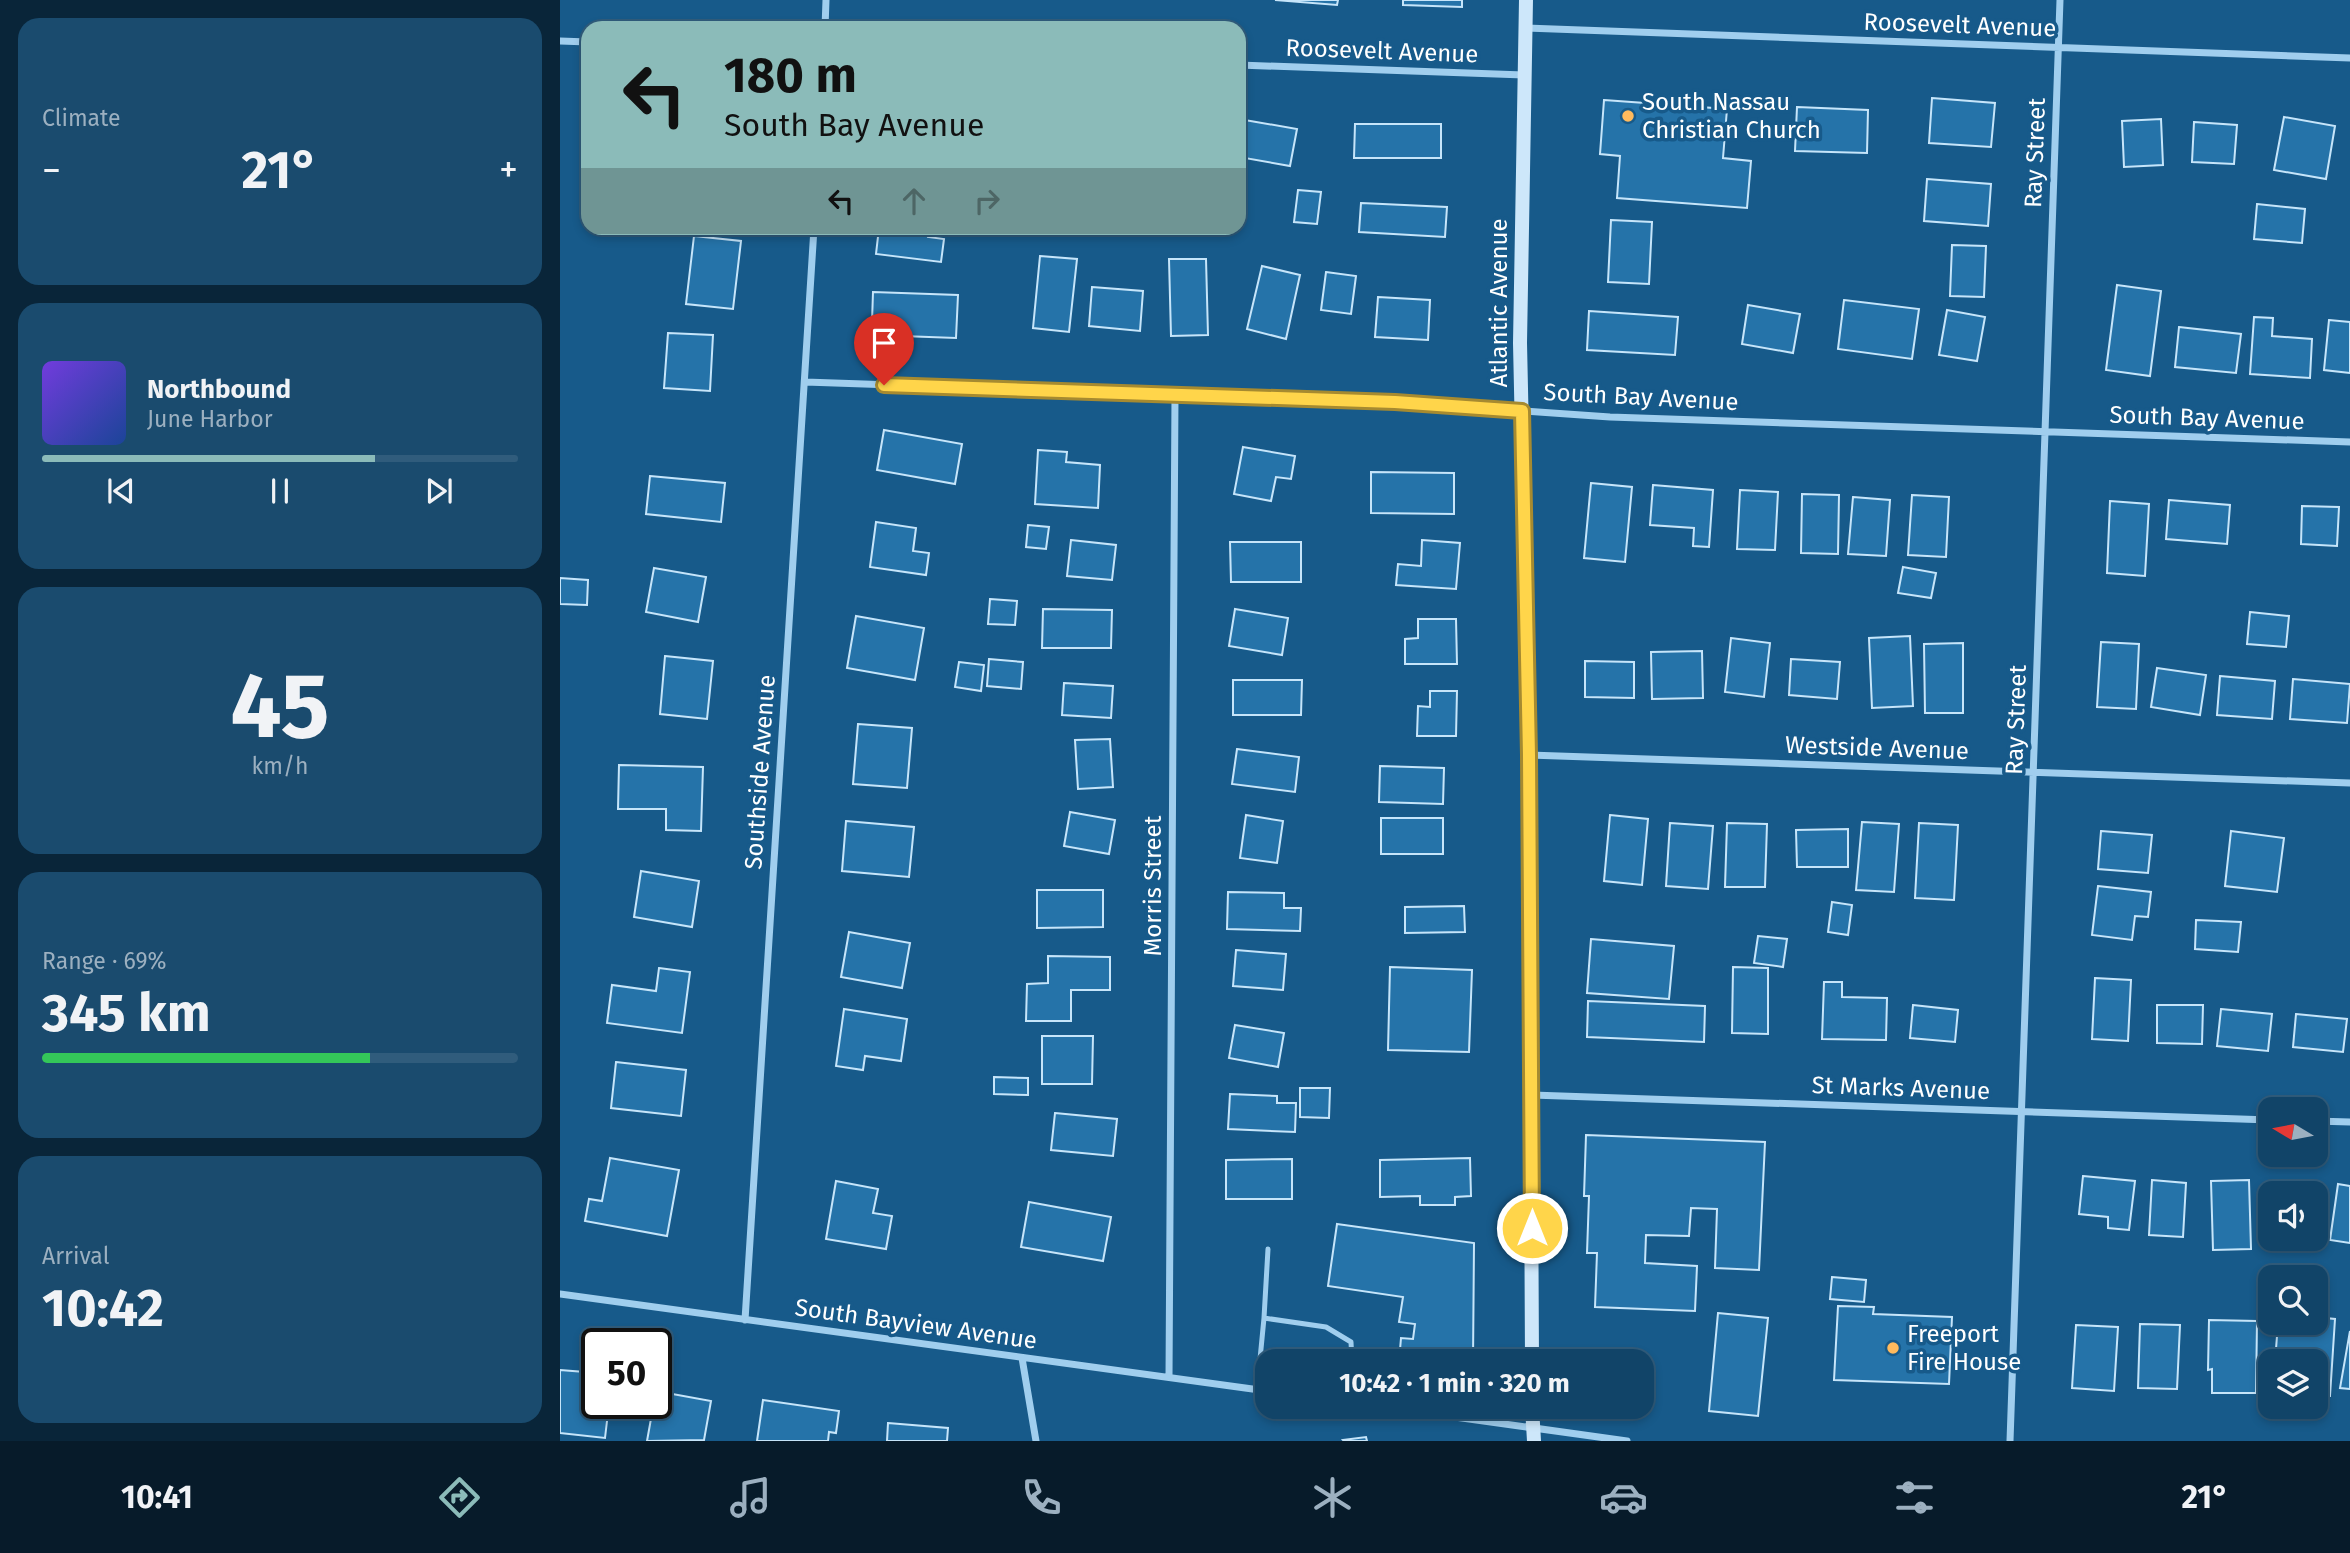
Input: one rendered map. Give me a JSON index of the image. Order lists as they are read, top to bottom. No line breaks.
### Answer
{"streets":{"main road":["Atlantic Avenue"],"street":["Roosevelt Avenue","Ray Street","South Bay Avenue","Westside Avenue","Southside Avenue","Morris Street","St Marks Avenue","South Bayview Avenue"]},"crossings":[["Roosevelt Avenue","Ray Street"],["Roosevelt Avenue","Atlantic Avenue"],["Ray Street","South Bay Avenue"],["Ray Street","Westside Avenue"],["Ray Street","St Marks Avenue"],["Atlantic Avenue","South Bay Avenue"],["Atlantic Avenue","Westside Avenue"],["Atlantic Avenue","St Marks Avenue"],["South Bay Avenue","Southside Avenue"],["South Bay Avenue","Morris Street"],["Southside Avenue","South Bayview Avenue"],["Morris Street","South Bayview Avenue"]],"places":["South Nassau Christian Church","Freeport Fire House"],"north":"left","page":{"tile":["Climate",["45","km/h"],["Range · 69%","345 km"],["Arrival","10:42"]],"turn":["180 m","South Bay Avenue"],"heat":["−","21°","+"],"song":["Northbound","June Harbor"],"limit":"50","trip":"10:42 · 1 min · 320 m","tabs":["10:41","21°"]}}
